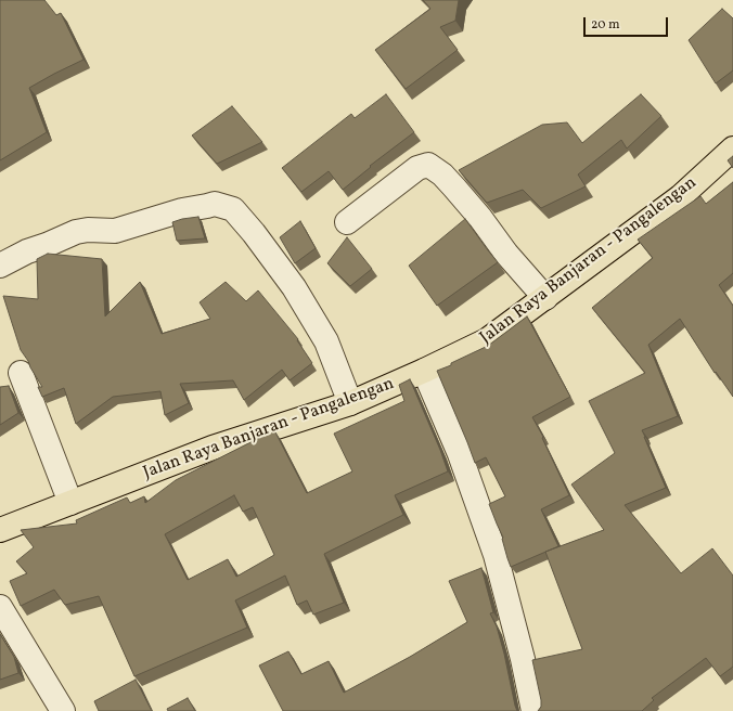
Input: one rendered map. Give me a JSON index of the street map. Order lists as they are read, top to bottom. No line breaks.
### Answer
{"streets":{"main road":["Jalan Raya Banjaran - Pangalengan"]},"scale_bar":"20 m"}
